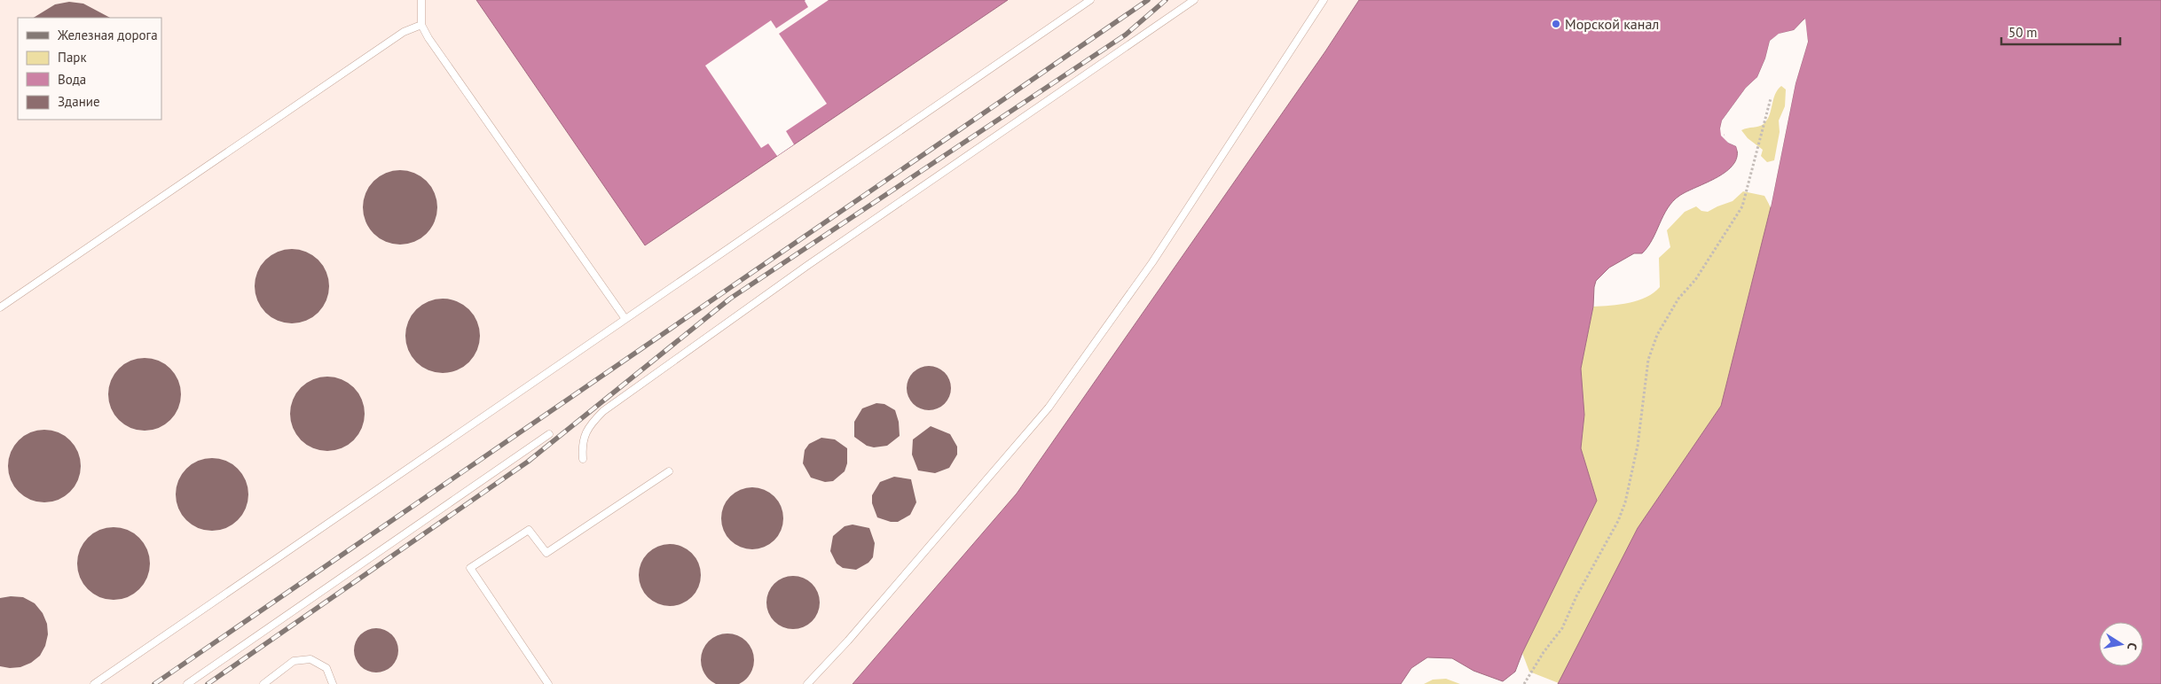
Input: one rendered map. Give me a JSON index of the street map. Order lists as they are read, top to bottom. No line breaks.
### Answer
{"places":["Морской канал"],"legend":["Железная дорога","Парк","Вода","Здание"],"scale_bar":"50 m","north":"right"}
